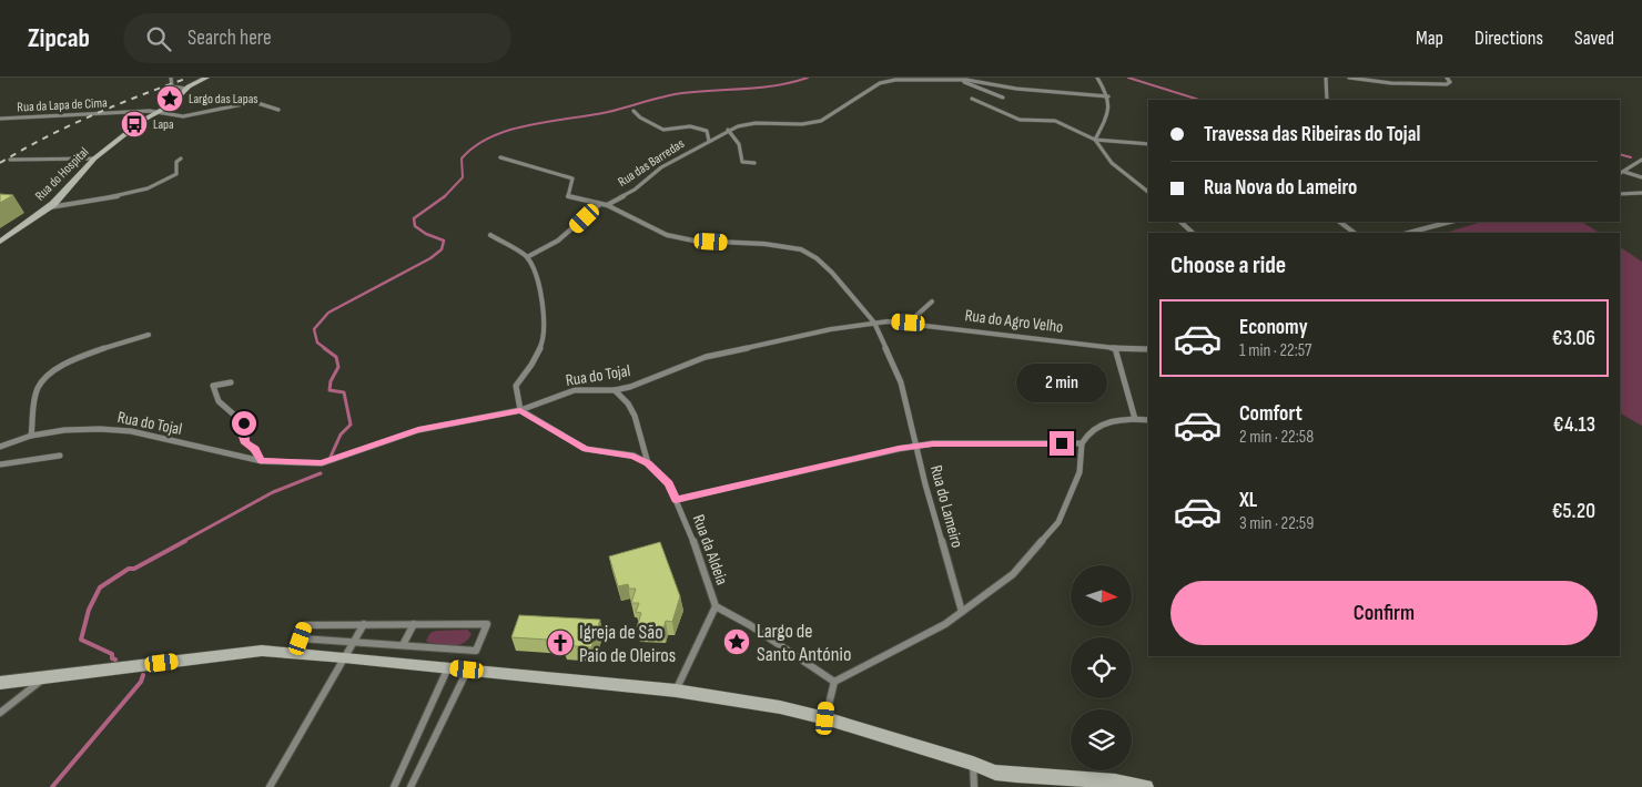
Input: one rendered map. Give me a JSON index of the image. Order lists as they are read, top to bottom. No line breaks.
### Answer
{"streets":{"main road":["Rua do Hospital"],"street":["Rua da Lapa de Cima","Rua das Barredas","Rua do Agro Velho","Rua do Tojal","Rua do Lameiro","Rua da Aldeia"]},"crossings":[["Rua da Lapa de Cima","Rua do Hospital"],["Rua das Barredas","Rua do Lameiro"],["Rua do Agro Velho","Rua do Tojal"],["Rua do Agro Velho","Rua do Lameiro"],["Rua do Tojal","Rua do Lameiro"]],"places":{"place":["Largo das Lapas","Largo de Santo António"],"bus stop":["Lapa"],"church":["Igreja de São Paio de Oleiros"]},"north":"right","page":{"header":"Zipcab","search":"Search here","nav":["Map","Directions","Saved"],"banner":["Travessa das Ribeiras do Tojal","Rua Nova do Lameiro"],"heading":"Choose a ride","list":[{"name":"Economy","note":"1 min · 22:57","value":"€3.06"},{"name":"Comfort","note":"2 min · 22:58","value":"€4.13"},{"name":"XL","note":"3 min · 22:59","value":"€5.20"}],"bubble":"2 min","buttons":"Confirm"}}
